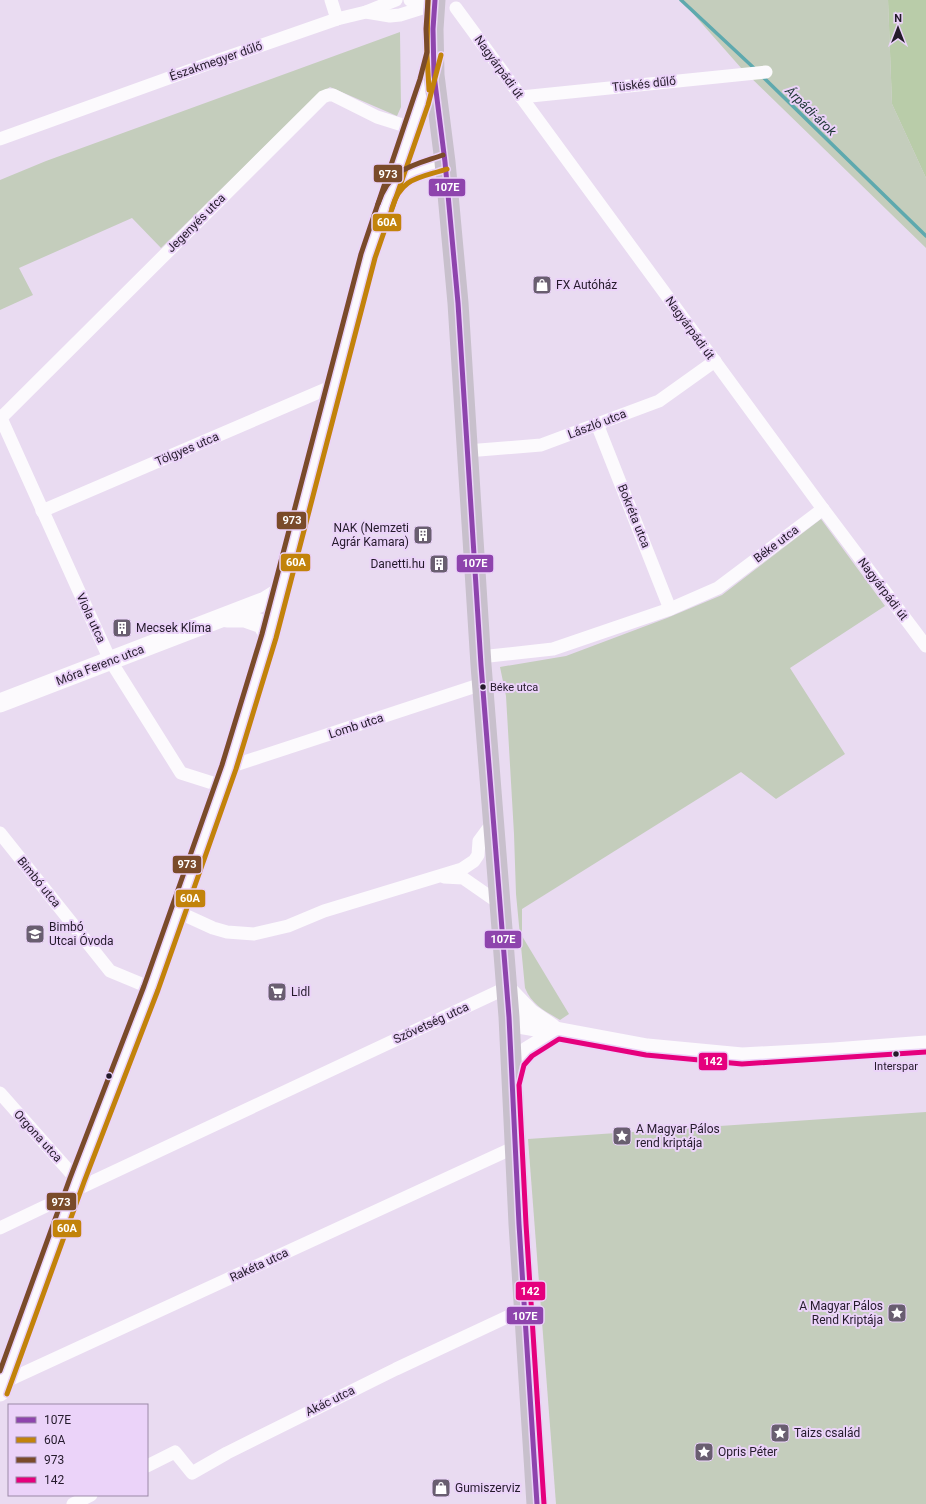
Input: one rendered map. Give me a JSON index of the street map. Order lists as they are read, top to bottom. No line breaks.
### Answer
{"streets":{"street":["Északmegyer dűlő","Nagyárpádi út","Tüskés dűlő","Jegenyés utca","László utca","Tölgyes utca","Bokréta utca","Béke utca","Viola utca","Móra Ferenc utca","Lomb utca","Bimbó utca","Szövetség utca","Orgona utca","Rakéta utca","Akác utca"]},"crossings":[["Északmegyer dűlő","Nagyárpádi út"],["Nagyárpádi út","Tüskés dűlő"],["Nagyárpádi út","László utca"],["Nagyárpádi út","Béke utca"],["Jegenyés utca","Viola utca"],["László utca","Bokréta utca"],["Tölgyes utca","Viola utca"],["Bokréta utca","Béke utca"],["Viola utca","Móra Ferenc utca"],["Szövetség utca","Orgona utca"]],"water":["Árpádi-árok"],"places":{"shop":["FX Autóház","Gumiszerviz"],"building":["NAK (Nemzeti Agrár Kamara)","Danetti.hu","Mecsek Klíma"],"other":["Béke utca","Interspar"],"school or university":["Bimbó Utcai Óvoda"],"supermarket":["Lidl"],"place":["A Magyar Pálos rend kriptája","A Magyar Pálos Rend Kriptája","Taizs család","Opris Péter"]},"lines":["transit line 107E","transit line 60A","transit line 973","transit line 142"],"legend":["107E","60A","973","142"],"north":"top"}
